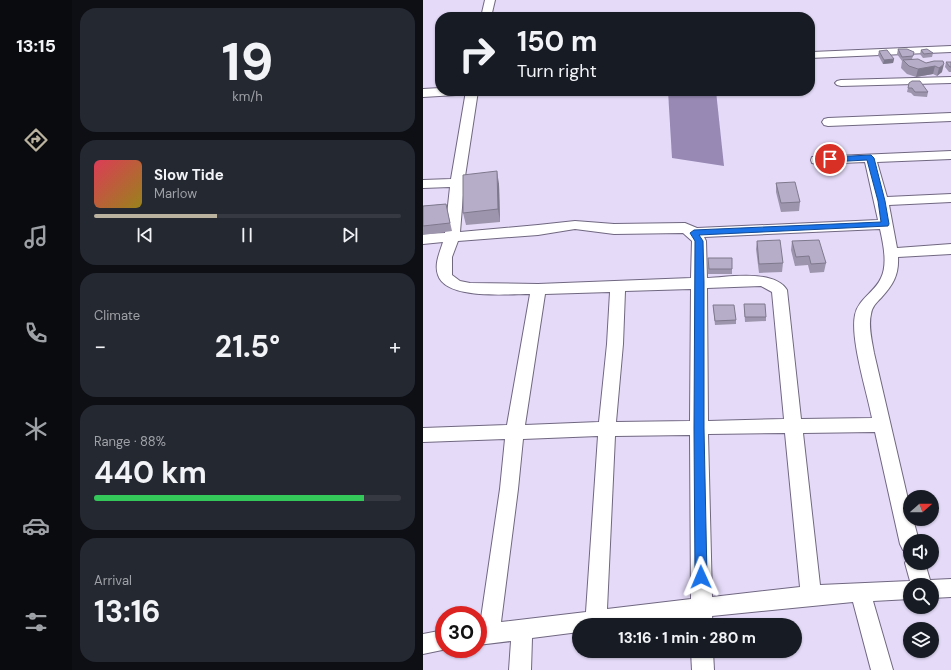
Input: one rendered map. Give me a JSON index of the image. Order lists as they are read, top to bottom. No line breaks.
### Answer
{"north":"right","page":{"tabs":"13:15","tile":[["19","km/h"],"Climate",["Range · 88%","440 km"],["Arrival","13:16"]],"turn":["150 m","Turn right"],"song":["Slow Tide","Marlow"],"heat":["−","21.5°","+"],"limit":"30","trip":"13:16 · 1 min · 280 m"}}
